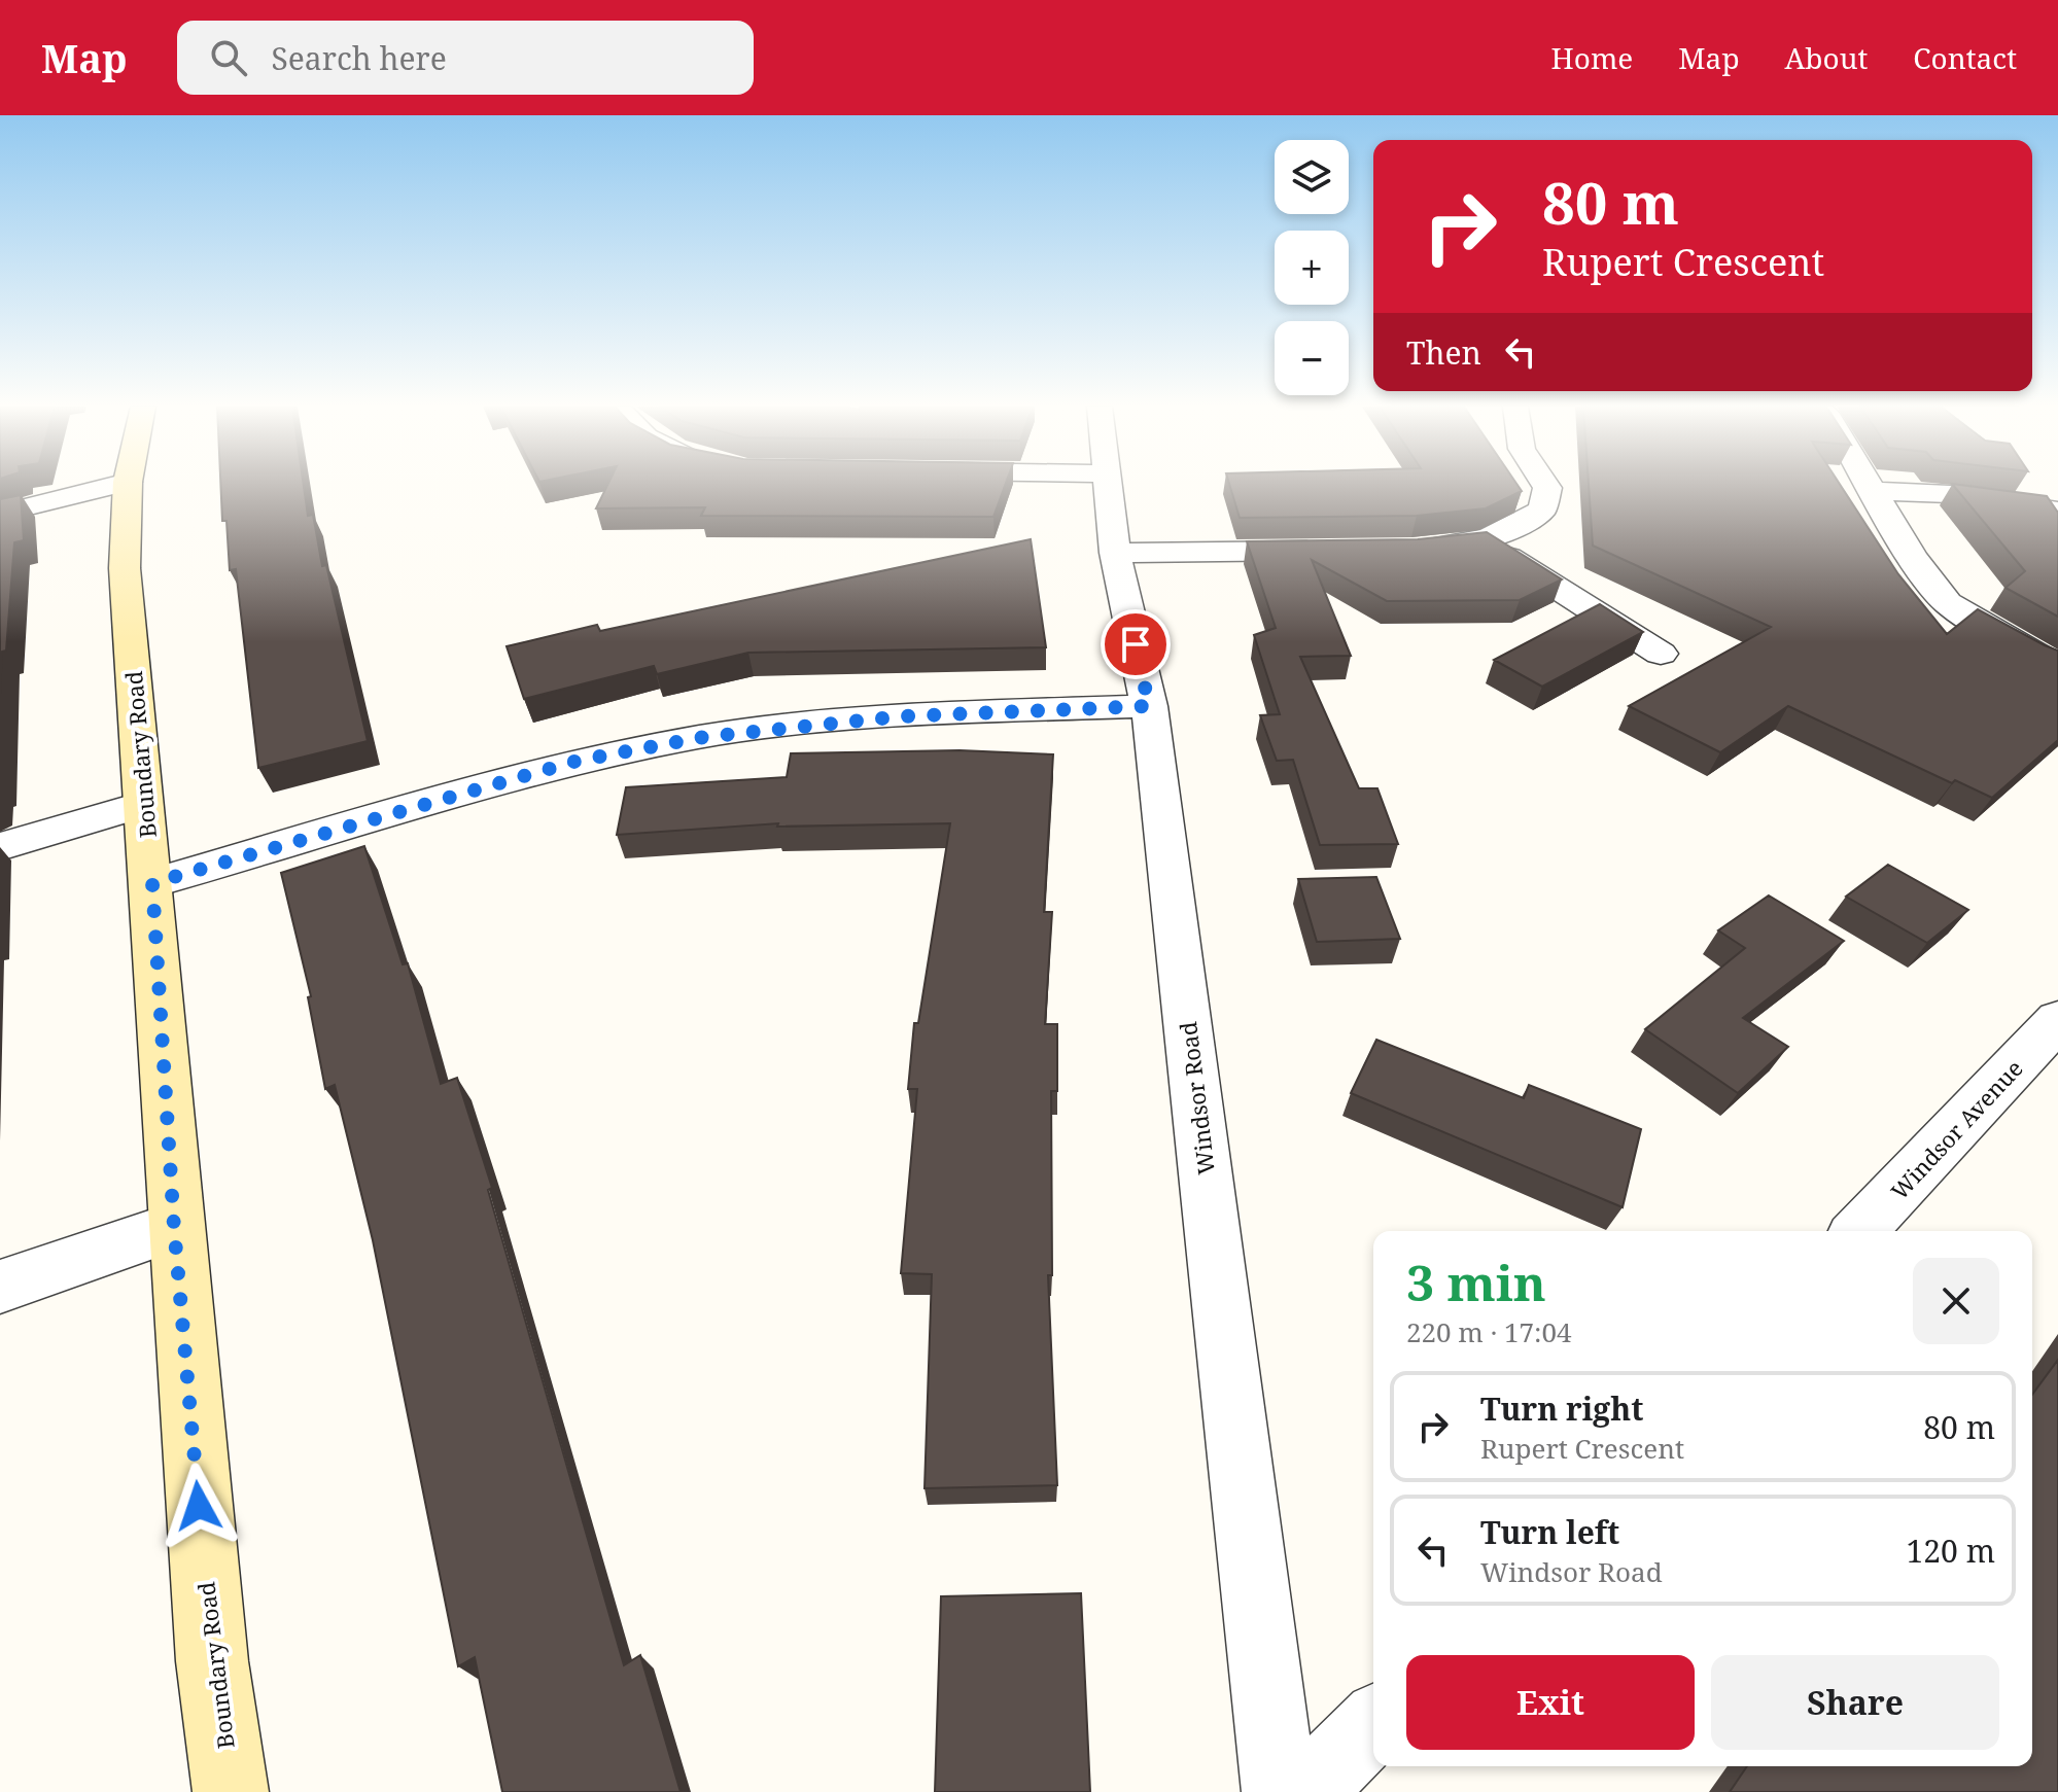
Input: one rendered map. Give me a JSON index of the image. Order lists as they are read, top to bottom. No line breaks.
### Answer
{"streets":{"street":["Boundary Road","Windsor Road","Windsor Avenue"]},"page":{"header":"Map","search":"Search here","nav":["Home","Map","About","Contact"],"map_buttons":["+","−"],"turn":["80 m","Rupert Crescent"],"then":"Then","heading":["3 min","220 m · 17:04"],"list":[{"name":"Turn right","note":"Rupert Crescent","value":"80 m"},{"name":"Turn left","note":"Windsor Road","value":"120 m"}],"buttons":["Exit","Share"]}}
